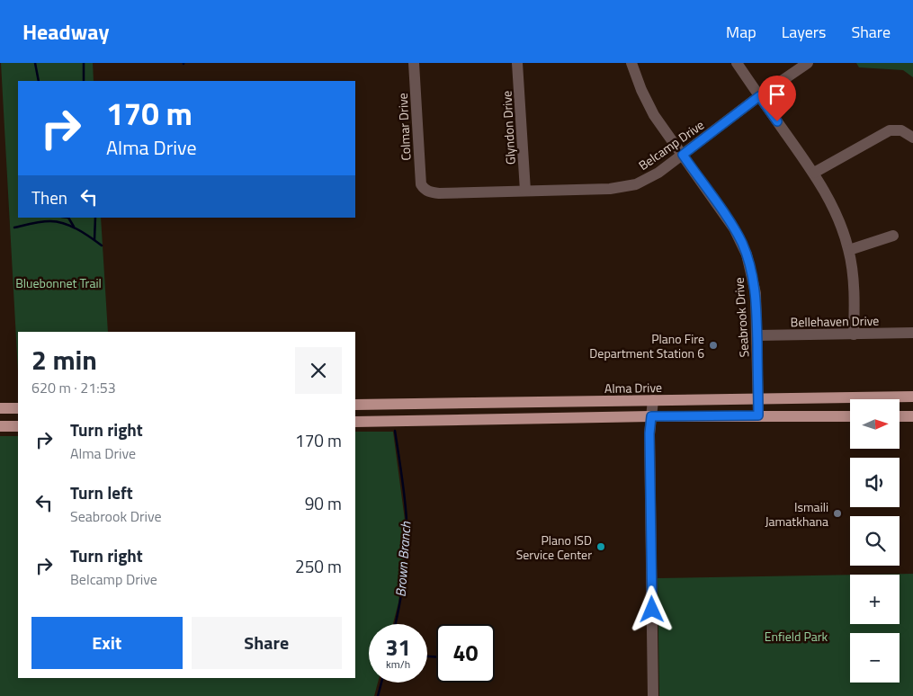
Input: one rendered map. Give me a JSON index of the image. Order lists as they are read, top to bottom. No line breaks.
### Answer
{"streets":{"main road":["Alma Drive"],"street":["Colmar Drive","Glyndon Drive","Belcamp Drive","Seabrook Drive","Bellehaven Drive"]},"crossings":[["Colmar Drive","Belcamp Drive"],["Glyndon Drive","Belcamp Drive"],["Belcamp Drive","Seabrook Drive"],["Seabrook Drive","Bellehaven Drive"],["Seabrook Drive","Alma Drive"]],"water":["Brown Branch"],"parks":["Bluebonnet Trail","Enfield Park"],"places":["Plano Fire Department Station 6","Ismaili Jamatkhana","Plano ISD Service Center"],"north":"right","page":{"header":"Headway","nav":["Map","Layers","Share"],"turn":["170 m","Alma Drive"],"then":"Then","heading":["2 min","620 m · 21:53"],"map_buttons":["+","−"],"list":[{"name":"Turn right","note":"Alma Drive","value":"170 m"},{"name":"Turn left","note":"Seabrook Drive","value":"90 m"},{"name":"Turn right","note":"Belcamp Drive","value":"250 m"}],"buttons":["Exit","Share"],"speed":"31 km/h","limit":"40"}}
